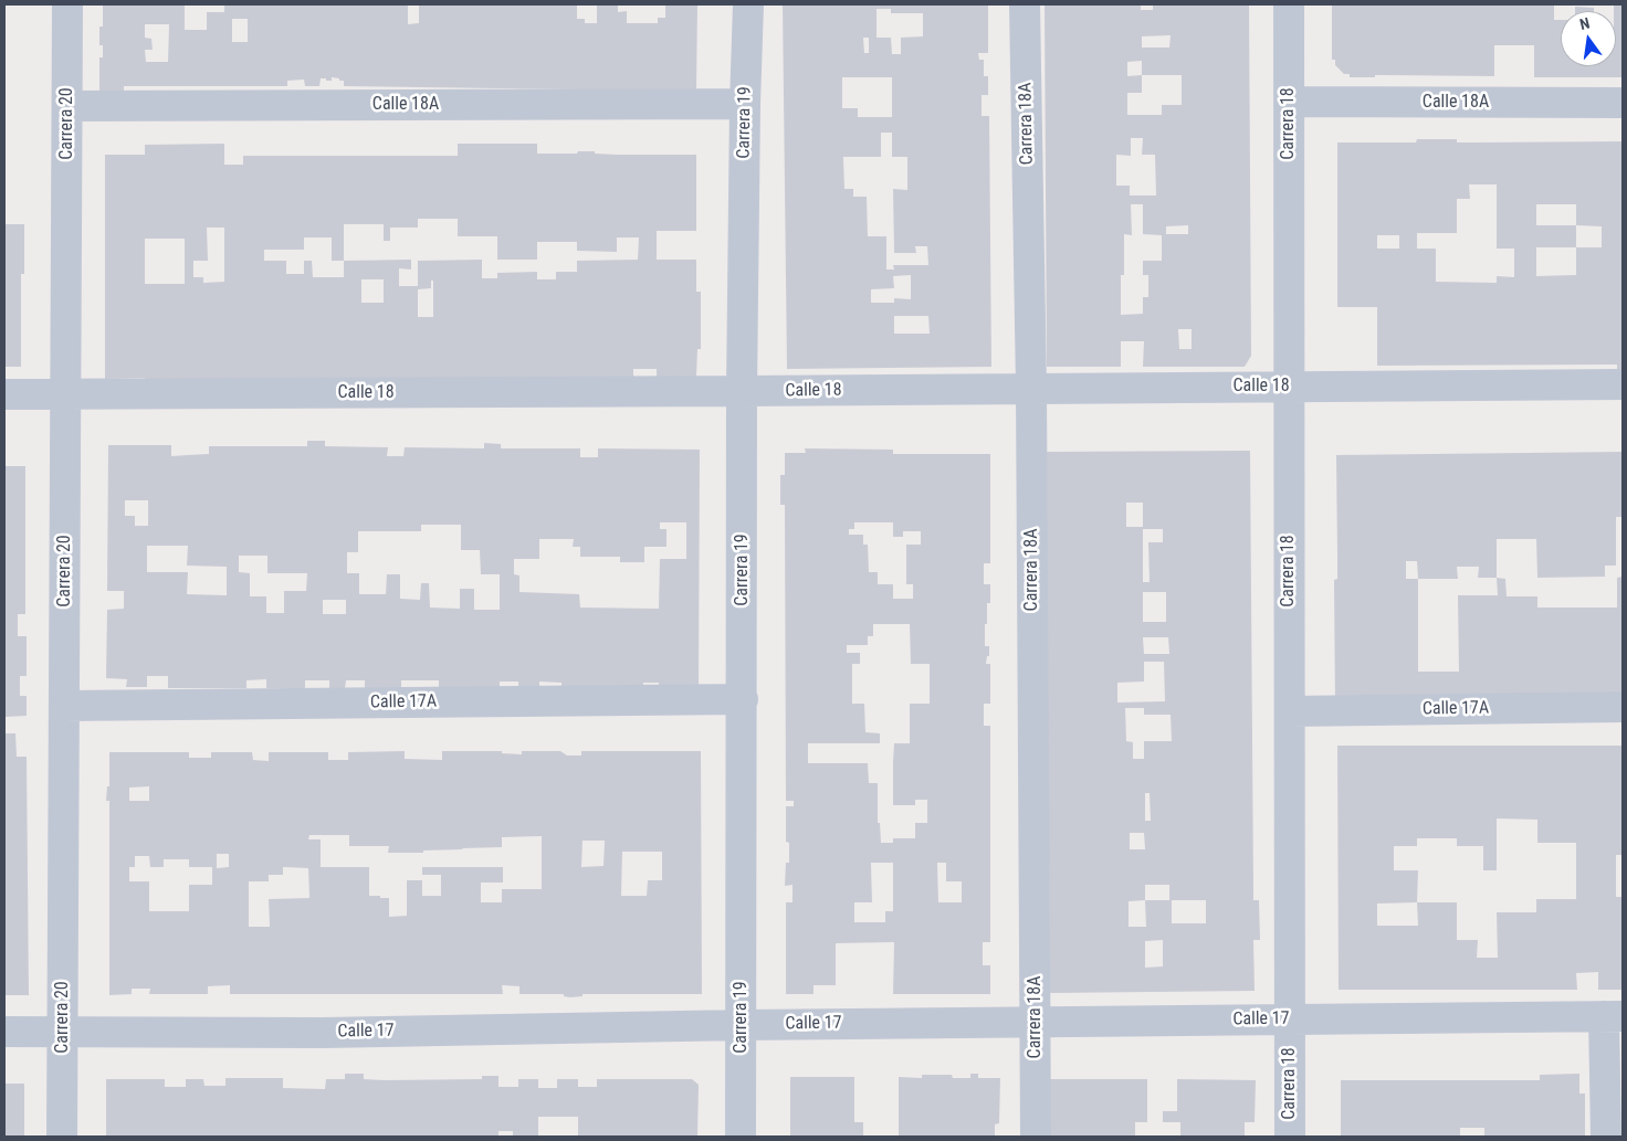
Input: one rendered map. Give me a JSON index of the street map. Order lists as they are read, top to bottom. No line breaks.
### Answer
{"streets":{"street":["Calle 18A","Carrera 19","Carrera 20","Carrera 18A","Carrera 18","Calle 18","Calle 17A","Calle 17"]},"crossings":[["Calle 18A","Carrera 19"],["Calle 18A","Carrera 20"],["Calle 18A","Carrera 18"],["Carrera 19","Calle 18"],["Carrera 19","Calle 17A"],["Carrera 19","Calle 17"],["Carrera 20","Calle 18"],["Carrera 20","Calle 17A"],["Carrera 20","Calle 17"],["Carrera 18A","Calle 18"],["Carrera 18A","Calle 17"],["Carrera 18","Calle 18"],["Carrera 18","Calle 17A"],["Carrera 18","Calle 17"]],"north":"top"}
